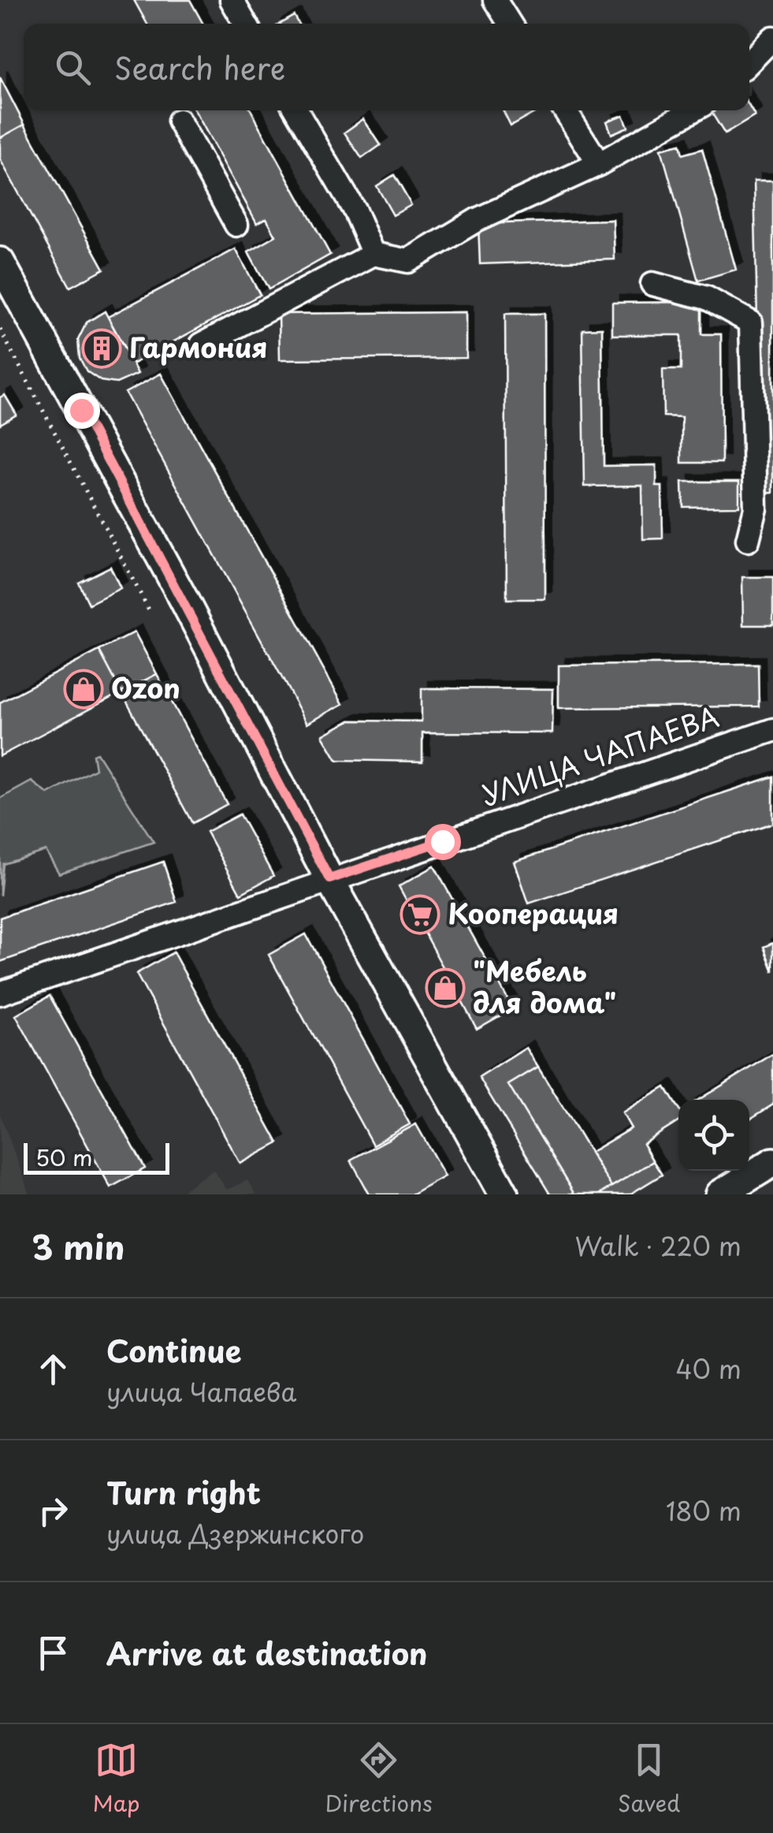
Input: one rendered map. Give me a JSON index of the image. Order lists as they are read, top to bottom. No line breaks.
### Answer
{"streets":{"street":["УЛИЦА ЧАПАЕВА"]},"places":{"building":["Гармония"],"shop":["Ozon","\"Мебель для дома\""],"supermarket":["Кооперация"]},"scale_bar":"50 m","page":{"search":"Search here","scale":"50 m","heading":["3 min","Walk · 220 m"],"list":[["Continue","улица Чапаева","40 m"],["Turn right","улица Дзержинского","180 m"],"Arrive at destination"],"nav":["Map","Directions","Saved"]}}
